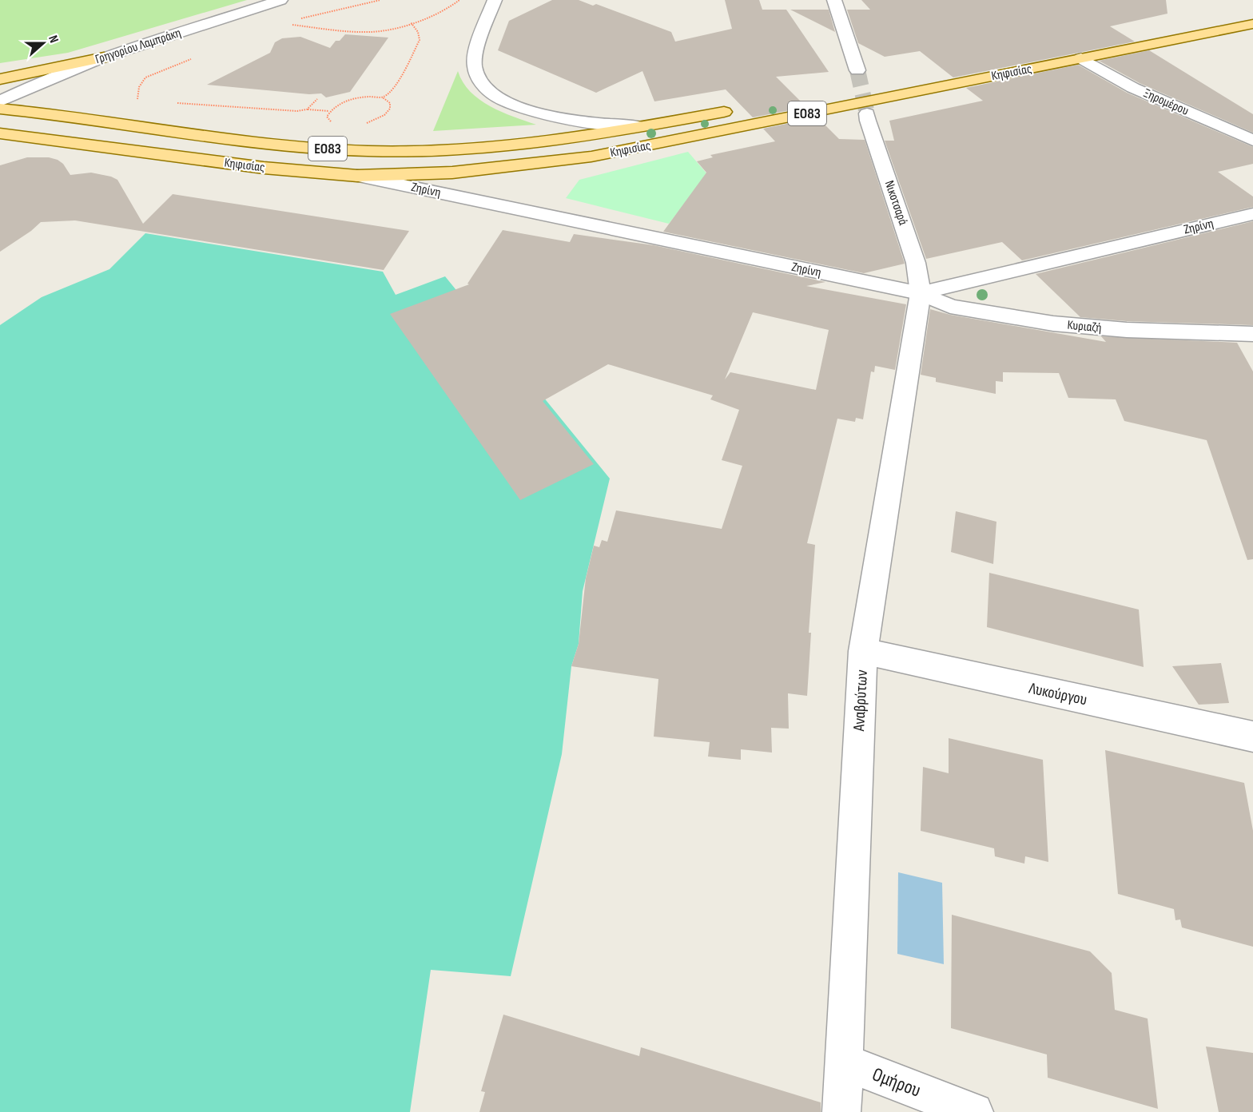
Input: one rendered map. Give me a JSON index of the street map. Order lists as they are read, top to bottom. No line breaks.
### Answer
{"streets":{"main road":["Κηφισίας","ΕΟ83"],"street":["Γρηγορίου Λαμπράκη","Ξηρομέρου","Ζηρίνη","Νικοτσαρά","Κυριαζή","Λυκούργου","Αναβρύτων","Ομήρου"]},"crossings":[["Κηφισίας","Ξηρομέρου"],["Κηφισίας","Ζηρίνη"],["Ζηρίνη","Νικοτσαρά"],["Ζηρίνη","Κυριαζή"],["Ζηρίνη","Αναβρύτων"],["Νικοτσαρά","Κυριαζή"],["Νικοτσαρά","Αναβρύτων"],["Κυριαζή","Αναβρύτων"],["Λυκούργου","Αναβρύτων"],["Αναβρύτων","Ομήρου"]],"north":"right"}
